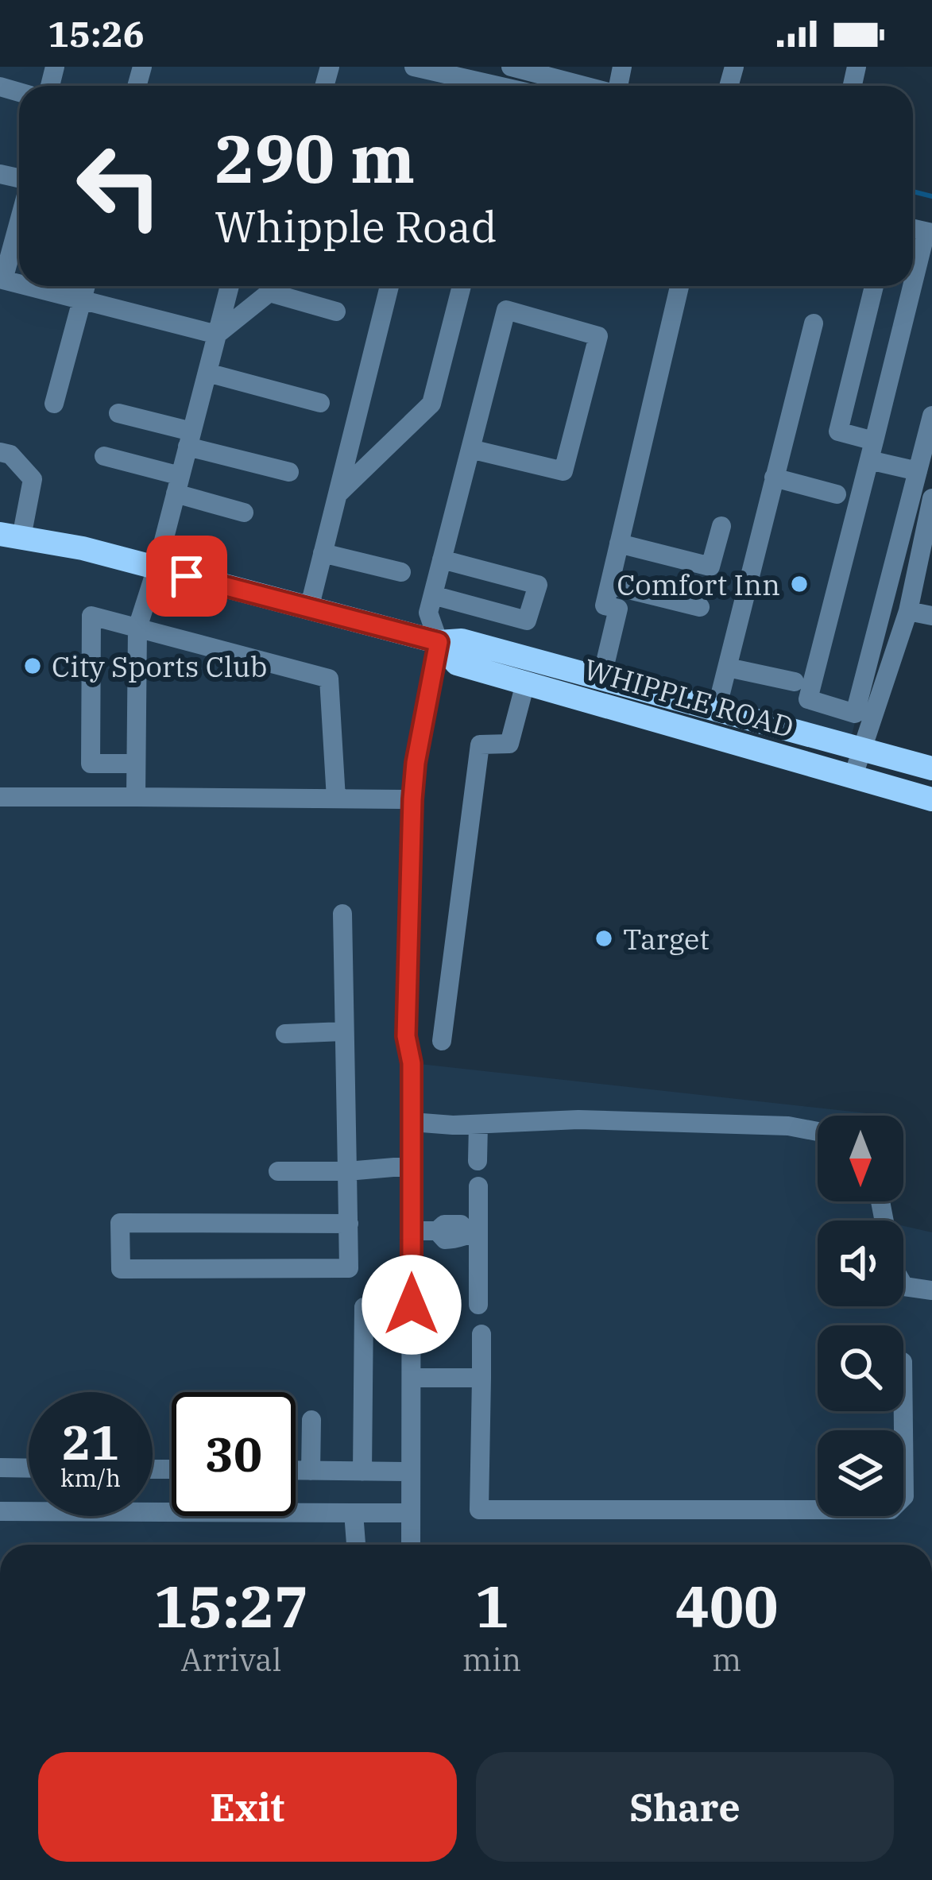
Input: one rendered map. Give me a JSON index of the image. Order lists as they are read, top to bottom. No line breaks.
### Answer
{"streets":{"main road":["WHIPPLE ROAD"]},"places":["Comfort Inn","City Sports Club","Target"],"north":"bottom","page":{"status":"15:26","turn":["290 m","Whipple Road"],"speed":"21 km/h","limit":"30","eta":["15:27","Arrival","1","min","400","m"],"buttons":["Exit","Share"]}}
